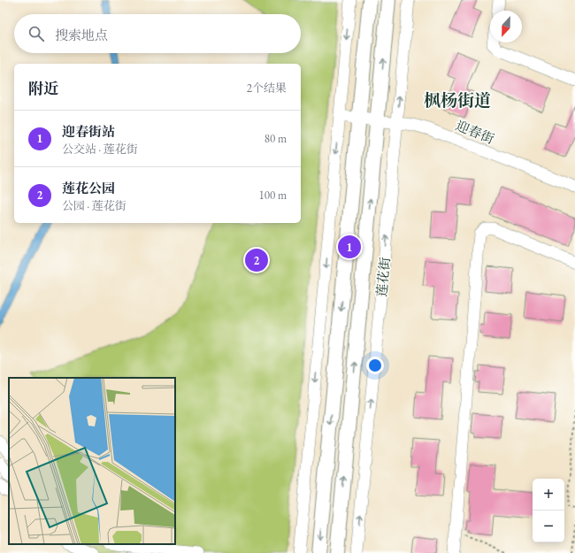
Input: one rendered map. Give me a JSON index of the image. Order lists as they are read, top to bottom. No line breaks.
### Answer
{"streets":{"main road":["莲花街"],"street":["迎春街"]},"crossings":[["迎春街","莲花街"]],"districts":["枫杨街道"],"north":"bottom","page":{"search":"搜索地点","heading":["附近","2个结果"],"list":[{"mark":"1","name":"迎春街站","note":"公交站 · 莲花街","value":"80 m"},{"mark":"2","name":"莲花公园","note":"公园 · 莲花街","value":"100 m"}],"pins":["1","2"],"map_buttons":["+","−"]}}
